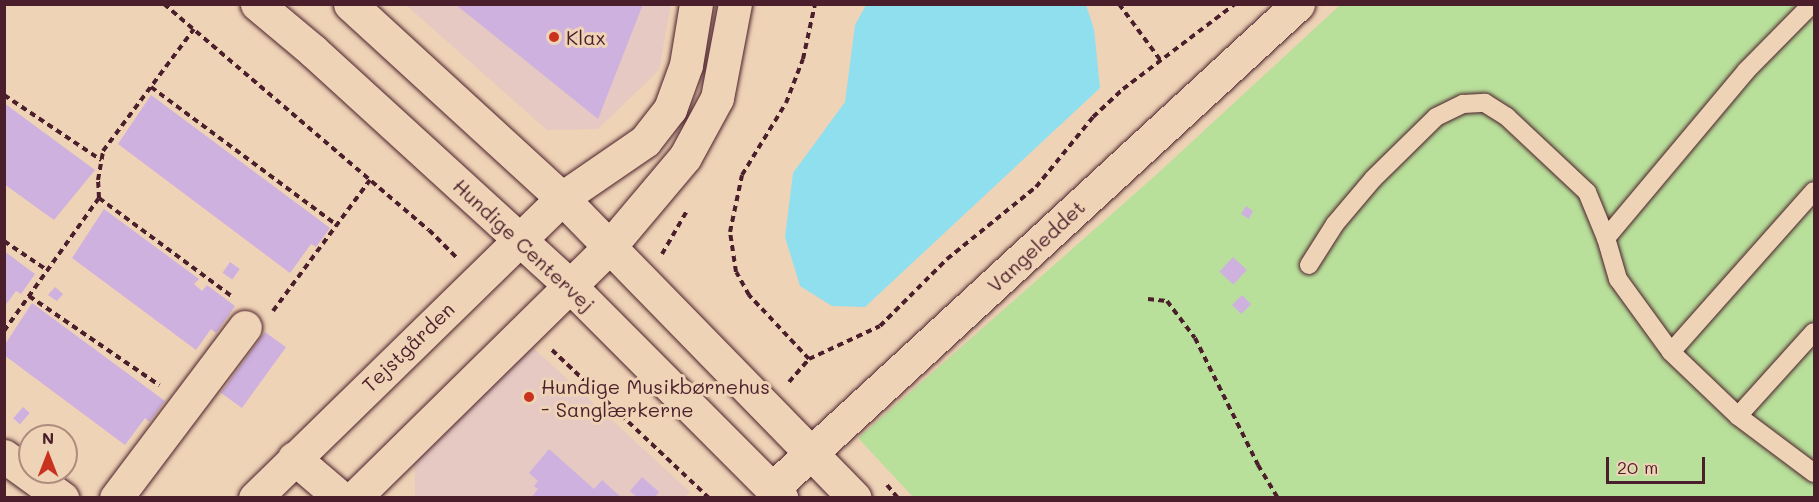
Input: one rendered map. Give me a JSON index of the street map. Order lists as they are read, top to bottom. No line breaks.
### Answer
{"streets":{"street":["Hundige Centervej","Vangeleddet","Tejstgården"]},"crossings":[["Hundige Centervej","Vangeleddet"],["Hundige Centervej","Tejstgården"]],"places":["Klax","Hundige Musikbørnehus - Sanglærkerne"],"scale_bar":"20 m","north":"top"}
